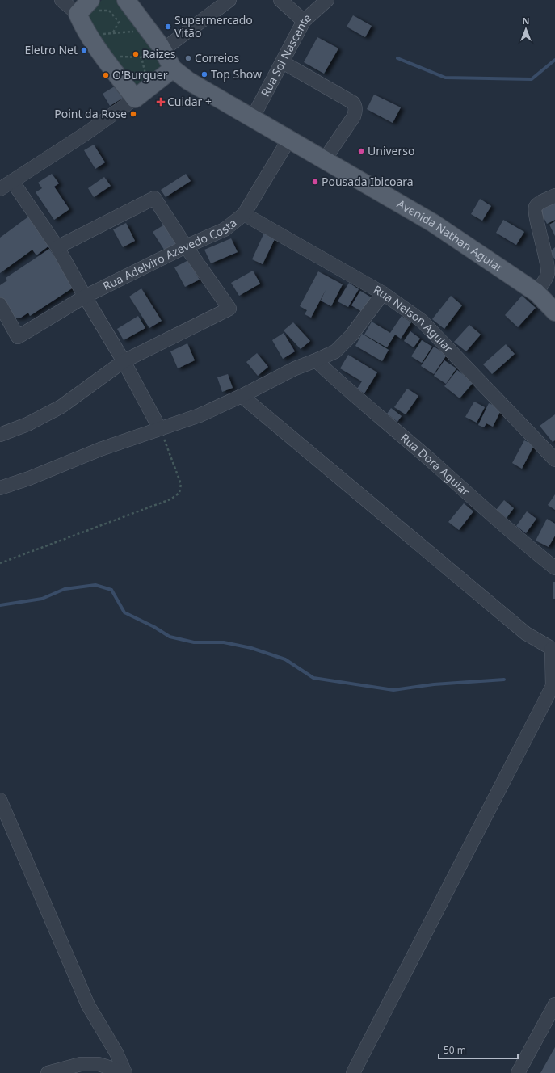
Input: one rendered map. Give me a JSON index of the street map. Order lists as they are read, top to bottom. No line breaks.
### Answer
{"streets":{"main road":["Avenida Nathan Aguiar"],"street":["Rua Sol Nascente","Rua Adelviro Azevedo Costa","Rua Nelson Aguiar","Rua Dora Aguiar"]},"crossings":[["Rua Sol Nascente","Avenida Nathan Aguiar"],["Avenida Nathan Aguiar","Rua Adelviro Azevedo Costa"],["Rua Adelviro Azevedo Costa","Rua Nelson Aguiar"]],"places":{"other":["Supermercado Vitão","Eletro Net","Raizes","Correios","Top Show","O'Burguer","Point da Rose","Universo","Pousada Ibicoara"],"health":["Cuidar +"]},"scale_bar":"50 m","north":"top"}
